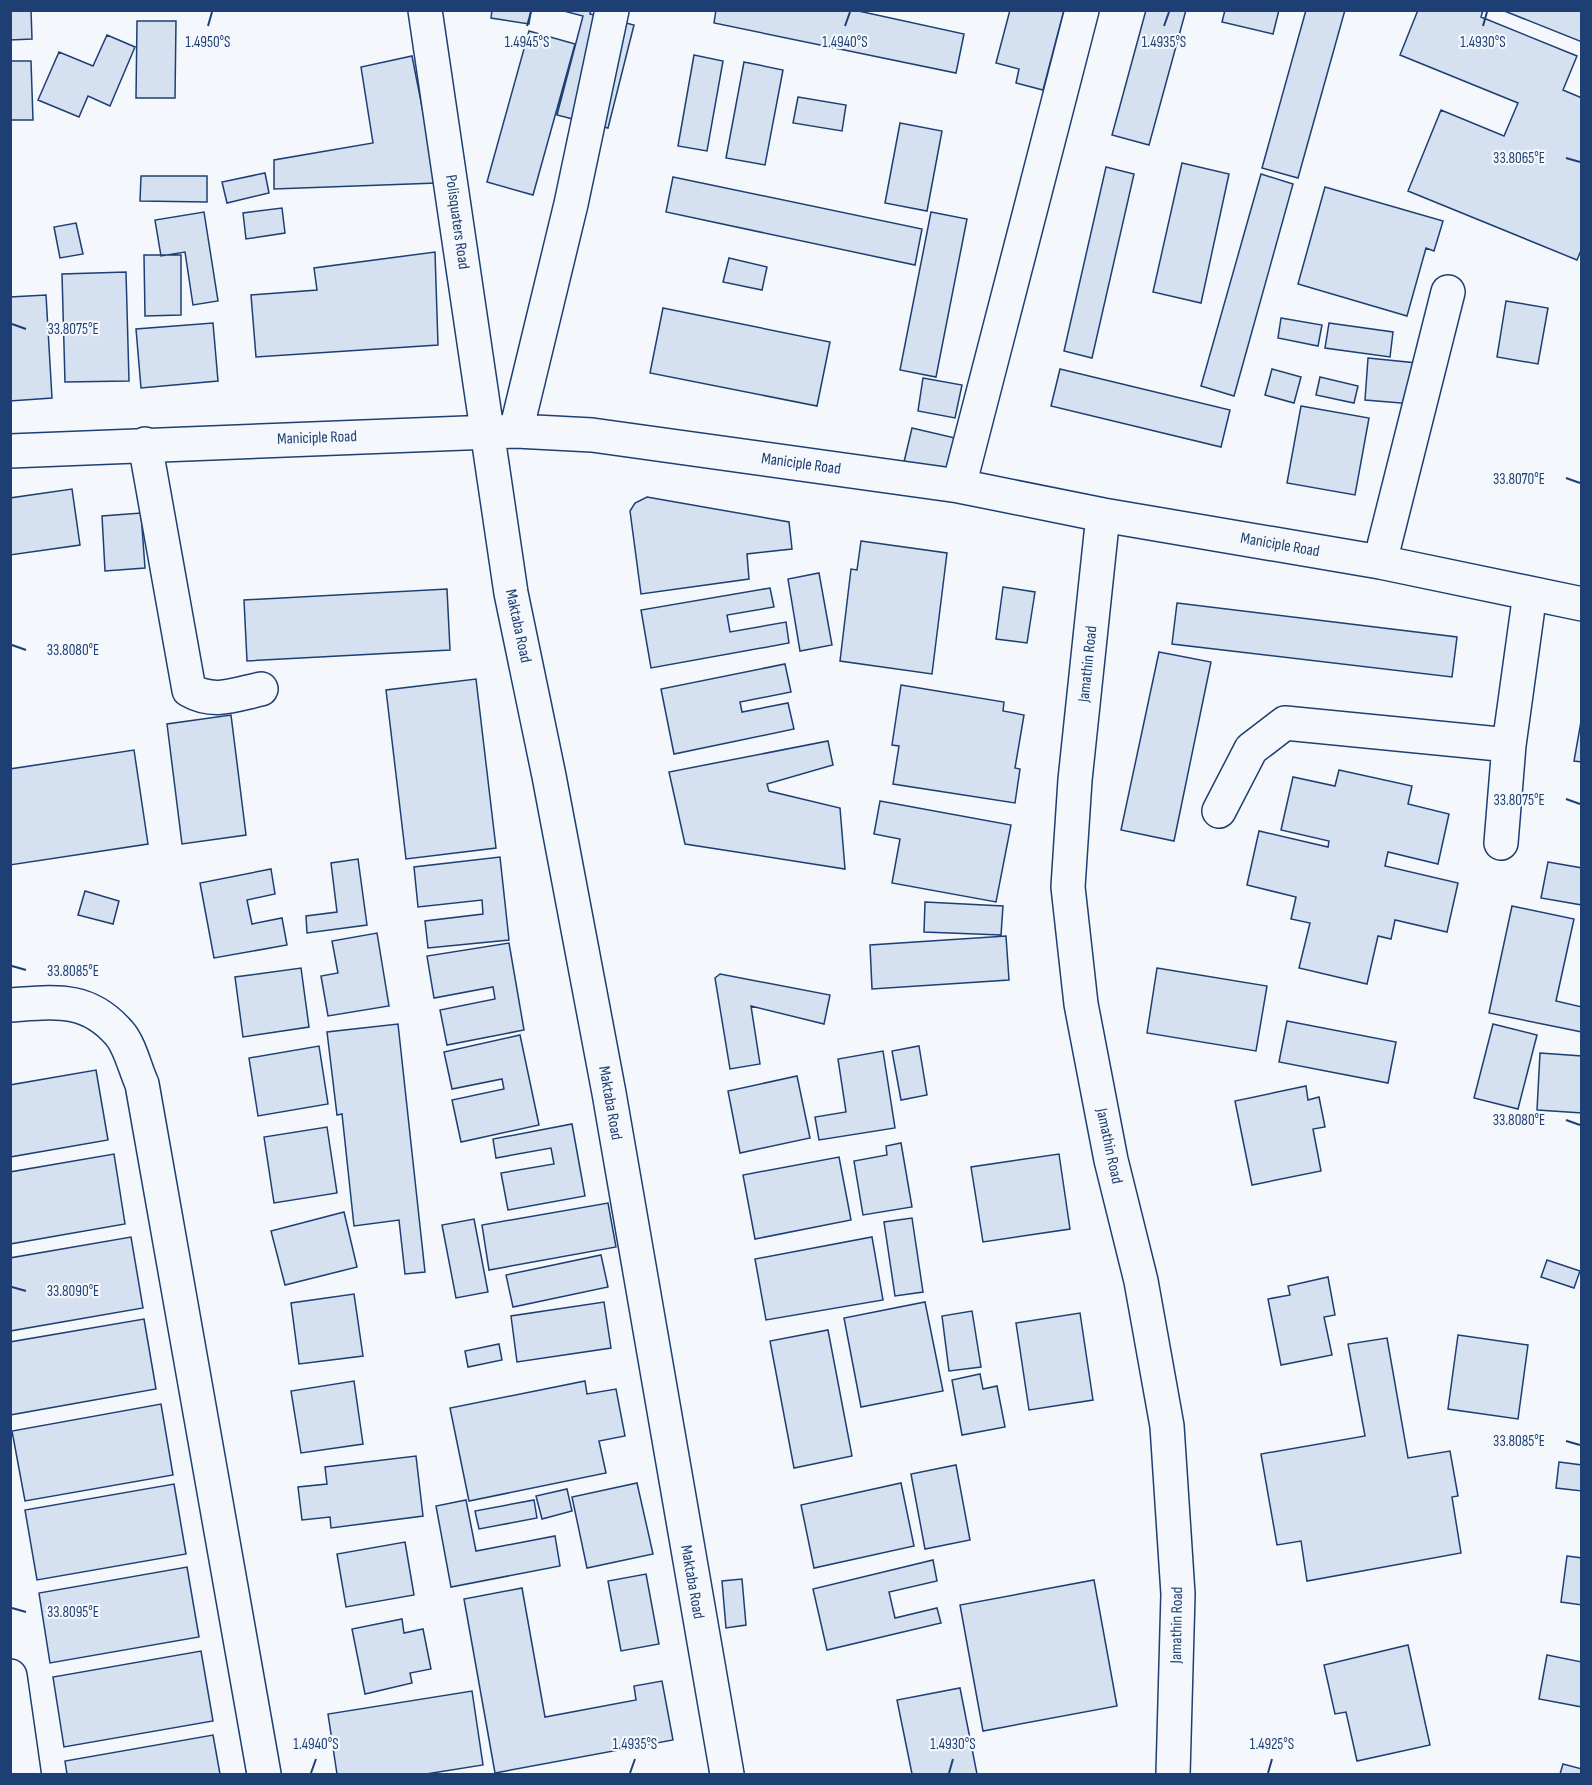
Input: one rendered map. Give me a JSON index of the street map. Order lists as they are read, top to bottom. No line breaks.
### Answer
{"streets":{"street":["Polisquaters Road","Maniciple Road","Maktaba Road","Jamathin Road"]},"crossings":[["Polisquaters Road","Maniciple Road"],["Polisquaters Road","Maktaba Road"],["Maniciple Road","Maktaba Road"],["Maniciple Road","Jamathin Road"]],"coordinates":["1.4950°S","1.4945°S","1.4940°S","1.4935°S","1.4930°S","33.8065°E","33.8075°E","33.8070°E","33.8080°E","33.8085°E","33.8090°E","33.8095°E","1.4925°S"]}
